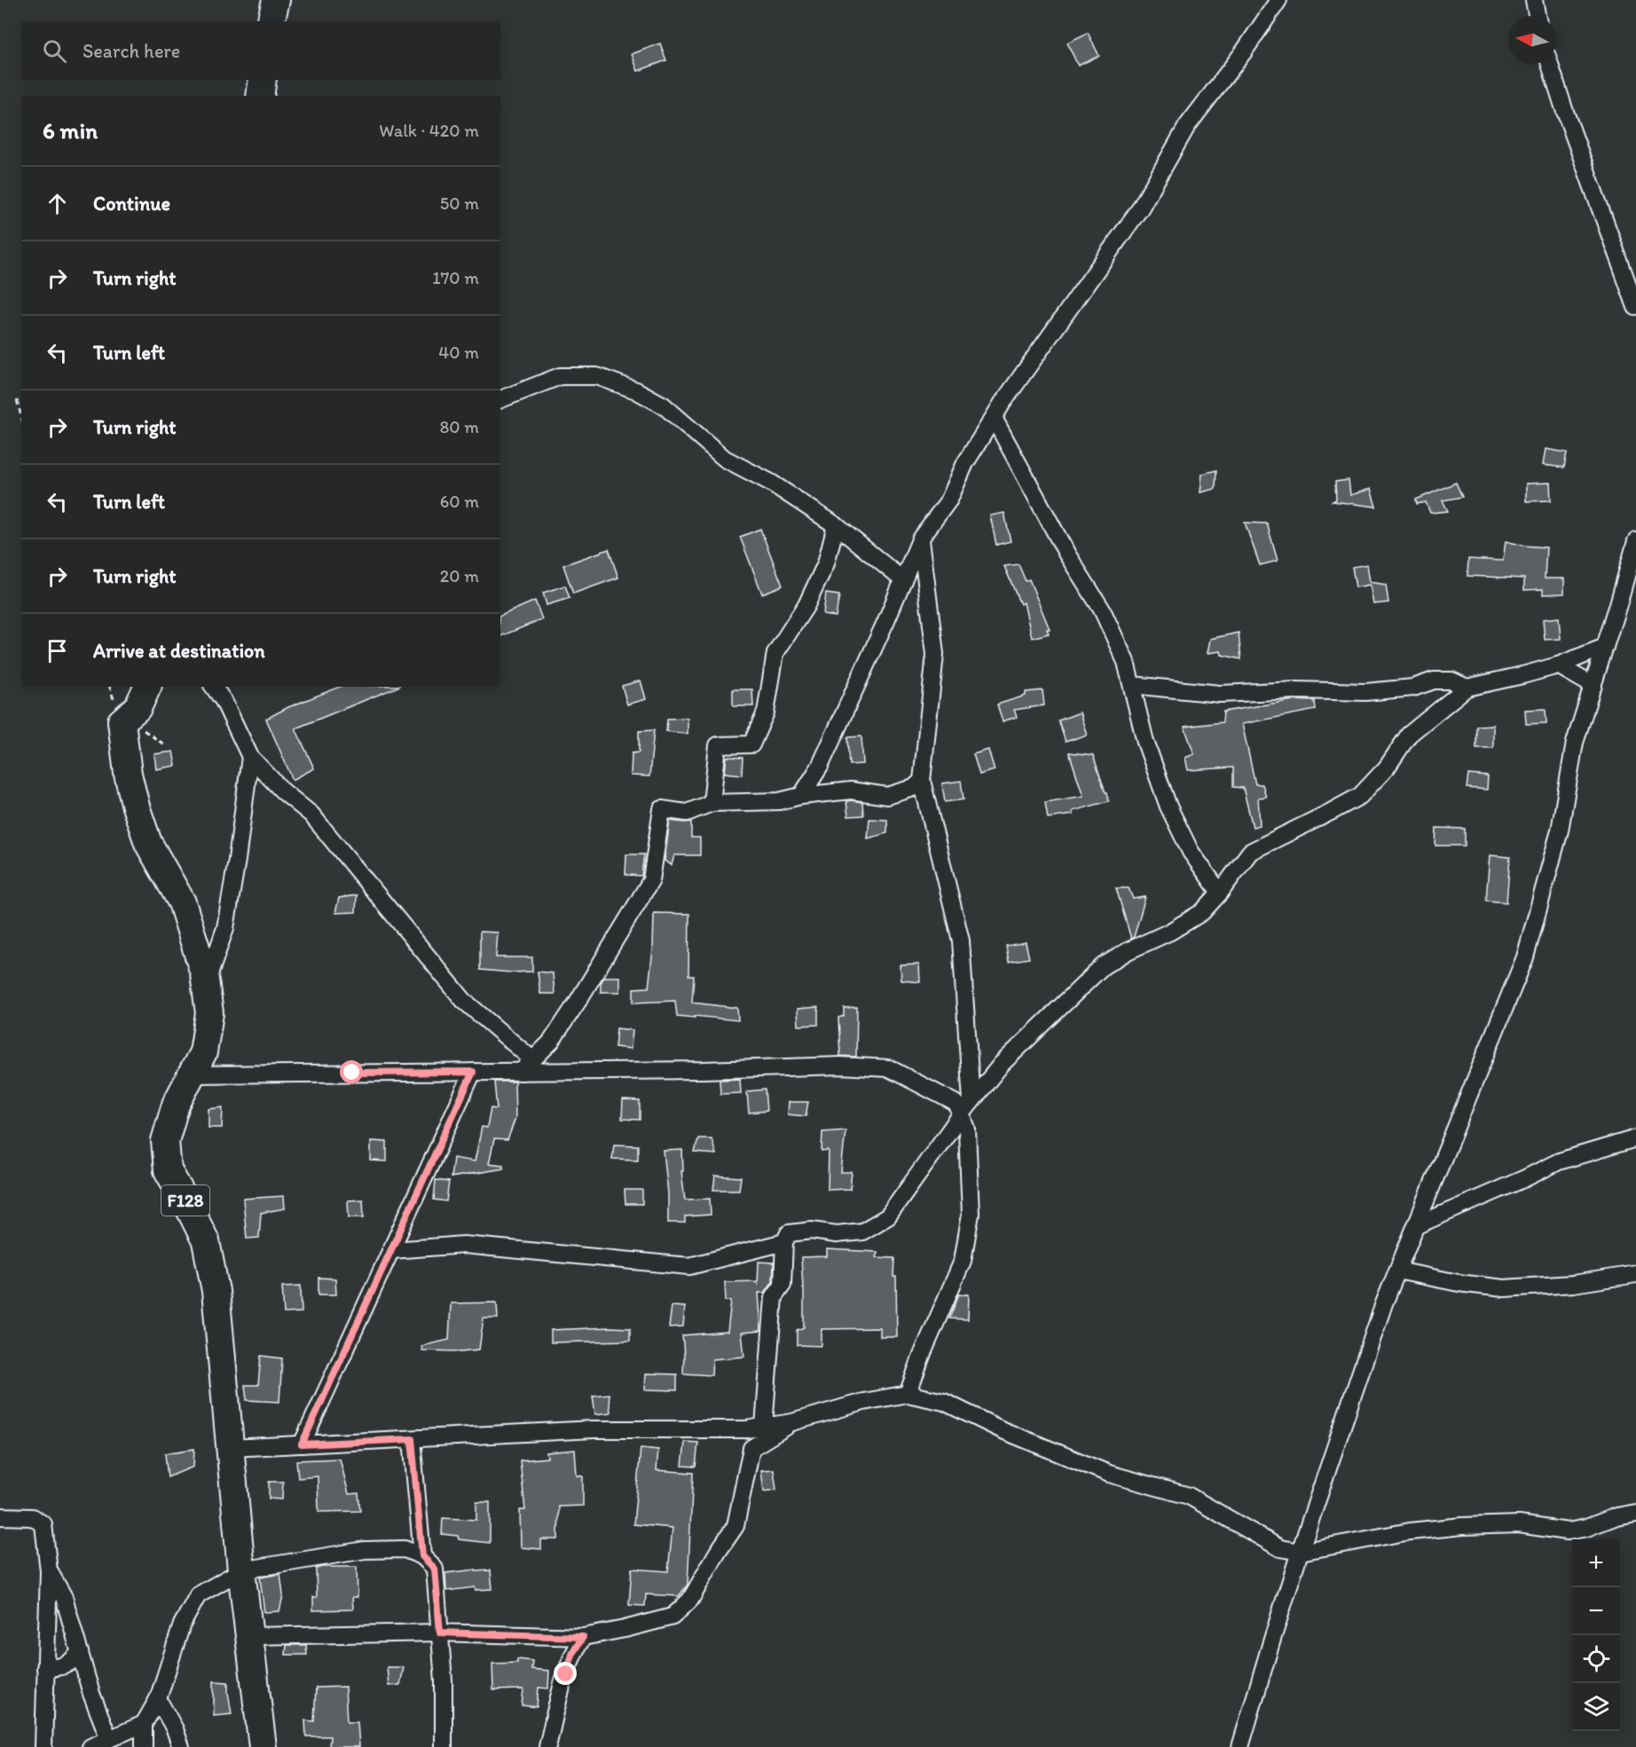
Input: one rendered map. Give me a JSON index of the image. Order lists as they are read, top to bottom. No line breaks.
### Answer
{"streets":{"main road":["F128"]},"north":"left","page":{"search":"Search here","heading":["6 min","Walk · 420 m"],"list":[["Continue","50 m"],["Turn right","170 m"],["Turn left","40 m"],["Turn right","80 m"],["Turn left","60 m"],["Turn right","20 m"],"Arrive at destination"],"map_buttons":["+","−"]}}
